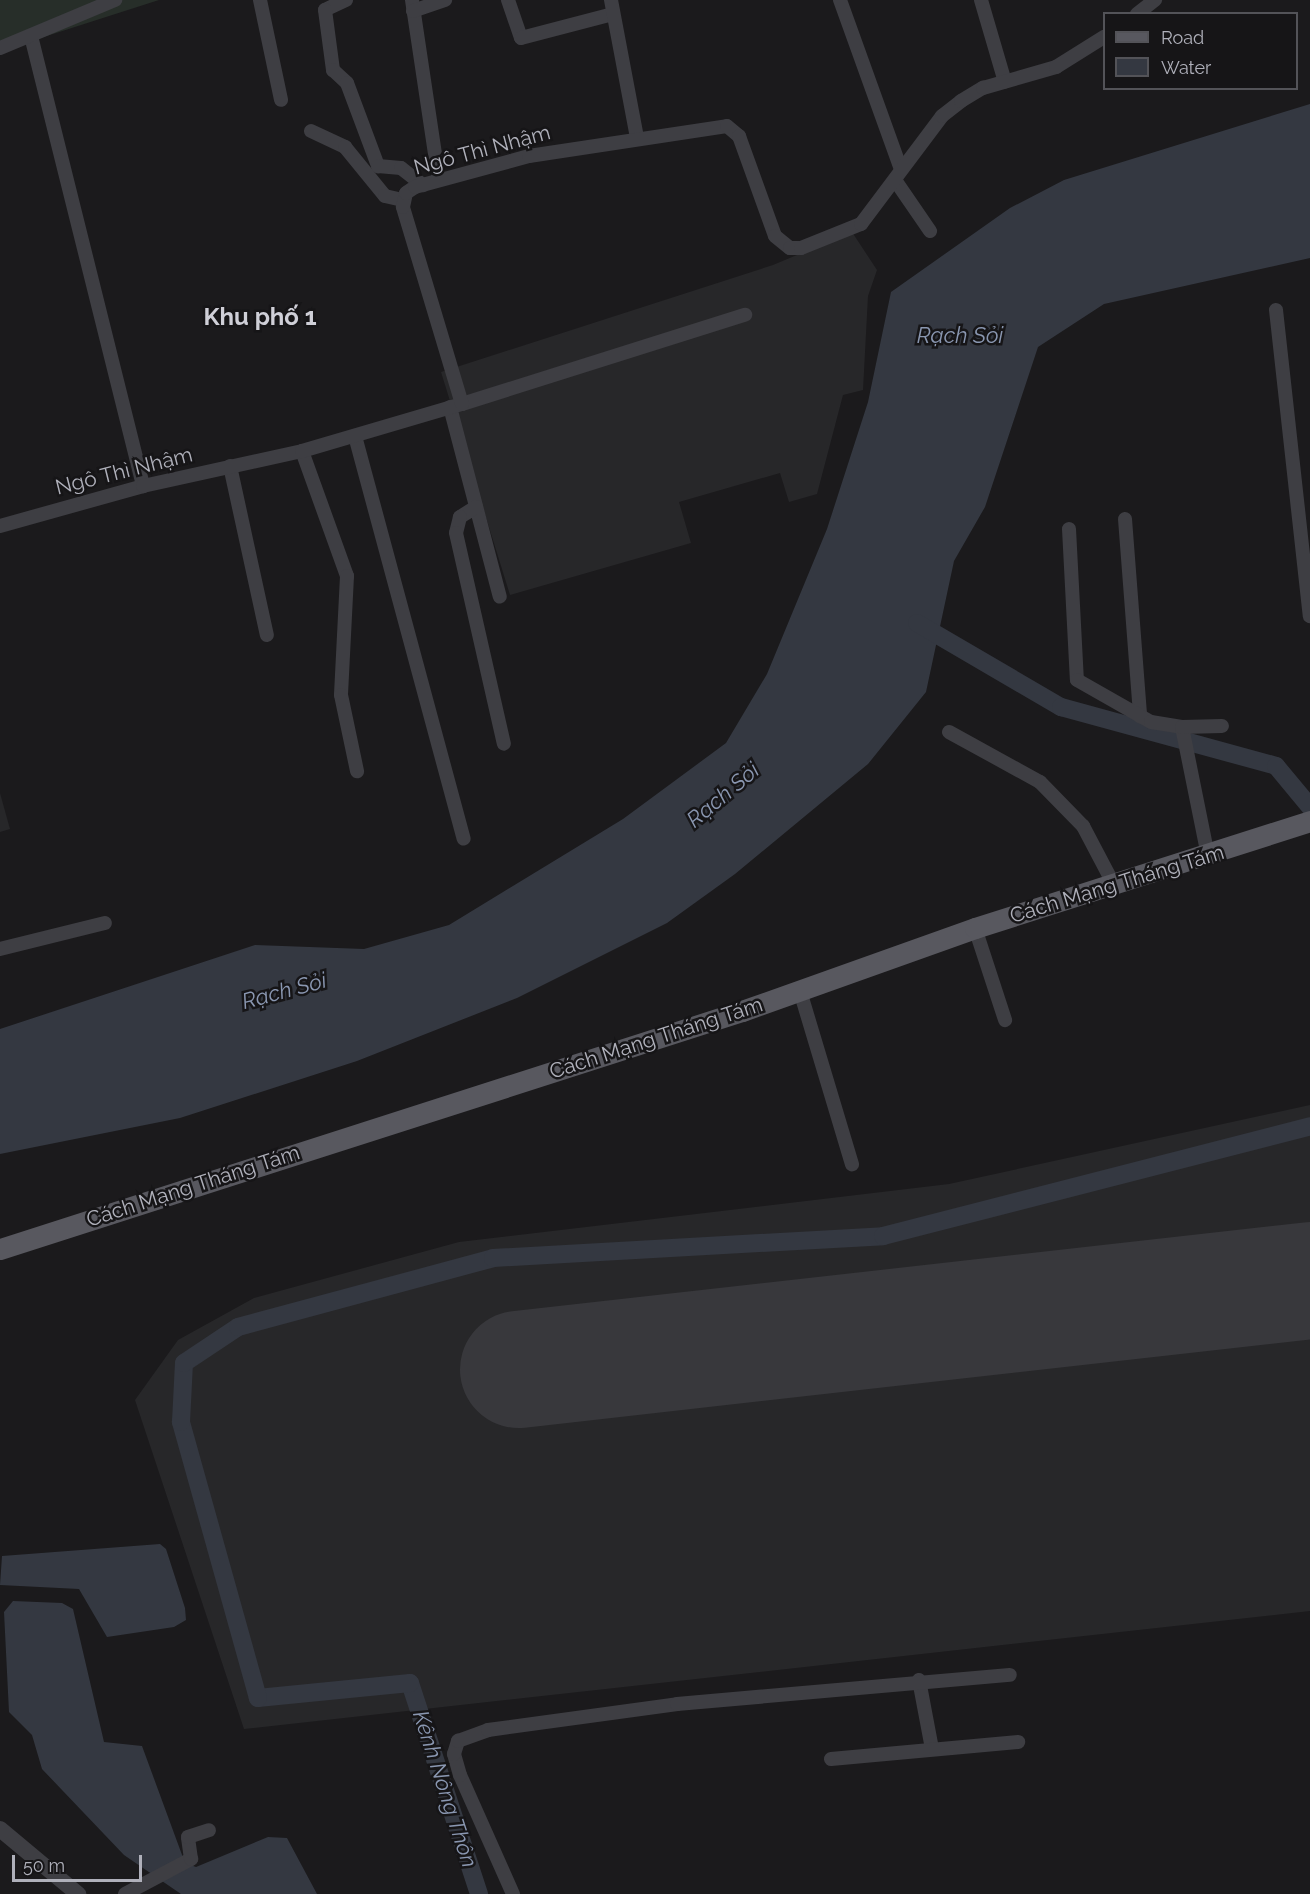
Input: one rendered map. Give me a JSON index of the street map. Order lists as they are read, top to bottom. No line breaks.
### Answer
{"streets":{"main road":["Cách Mạng Tháng Tám"],"street":["Ngô Thì Nhậm"]},"districts":["Khu phố 1"],"water":["Rạch Sỏi","Kênh Nông Thôn"],"legend":["Road","Water"],"scale_bar":"50 m"}
